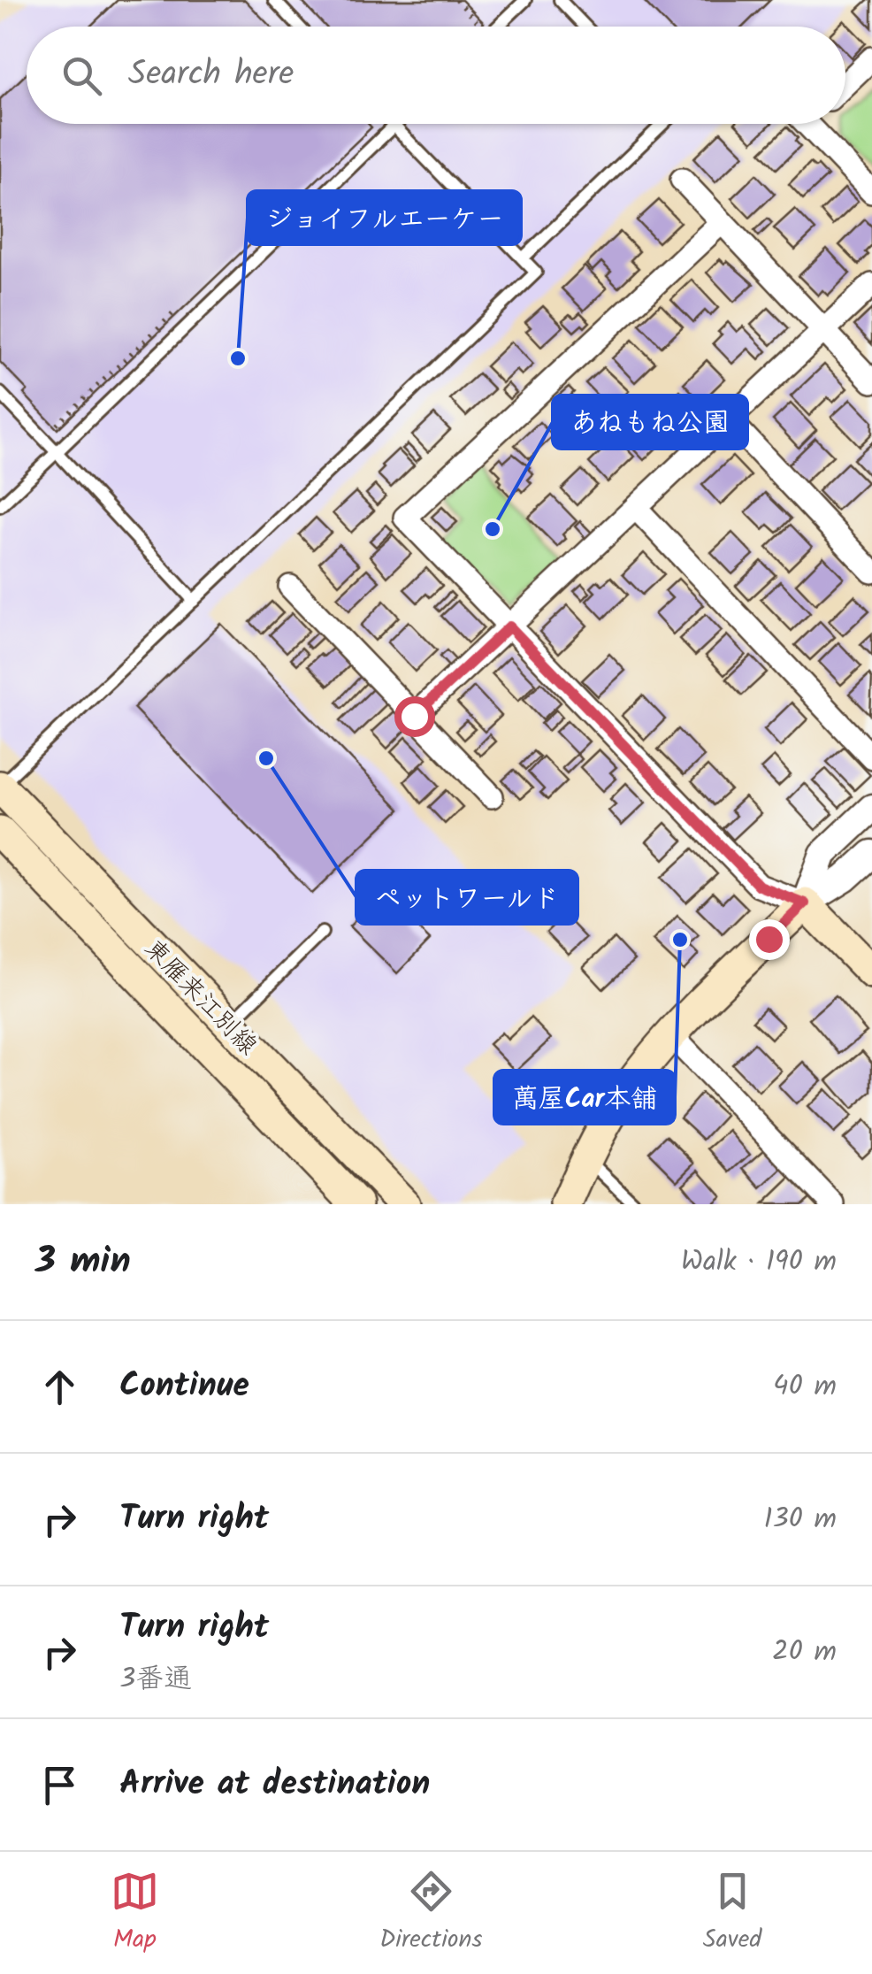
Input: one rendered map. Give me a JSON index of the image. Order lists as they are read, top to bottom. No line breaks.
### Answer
{"streets":{"main road":["東雁来江別線"]},"places":["ジョイフルエーケー","あねもね公園","ペットワールド","萬屋Car本舗"],"page":{"search":"Search here","heading":["3 min","Walk · 190 m"],"list":[["Continue","40 m"],["Turn right","130 m"],["Turn right","3番通","20 m"],"Arrive at destination"],"nav":["Map","Directions","Saved"]}}
